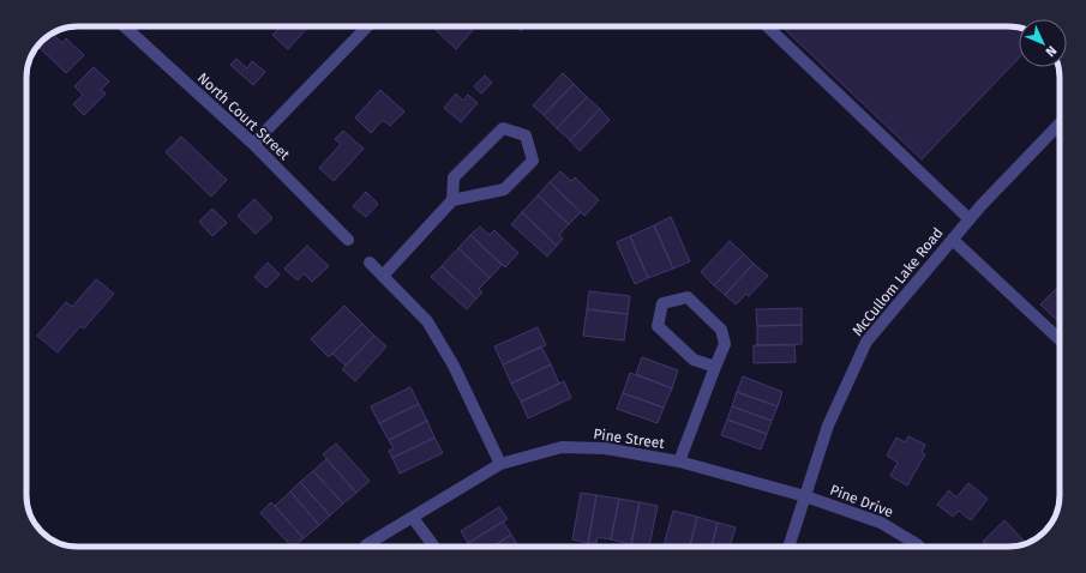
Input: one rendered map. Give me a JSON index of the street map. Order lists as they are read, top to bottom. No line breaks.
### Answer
{"streets":{"street":["North Court Street","McCullom Lake Road","Pine Street","Pine Drive"]},"crossings":[["McCullom Lake Road","Pine Street"],["McCullom Lake Road","Pine Drive"],["Pine Street","Pine Drive"]],"north":"bottom right"}
